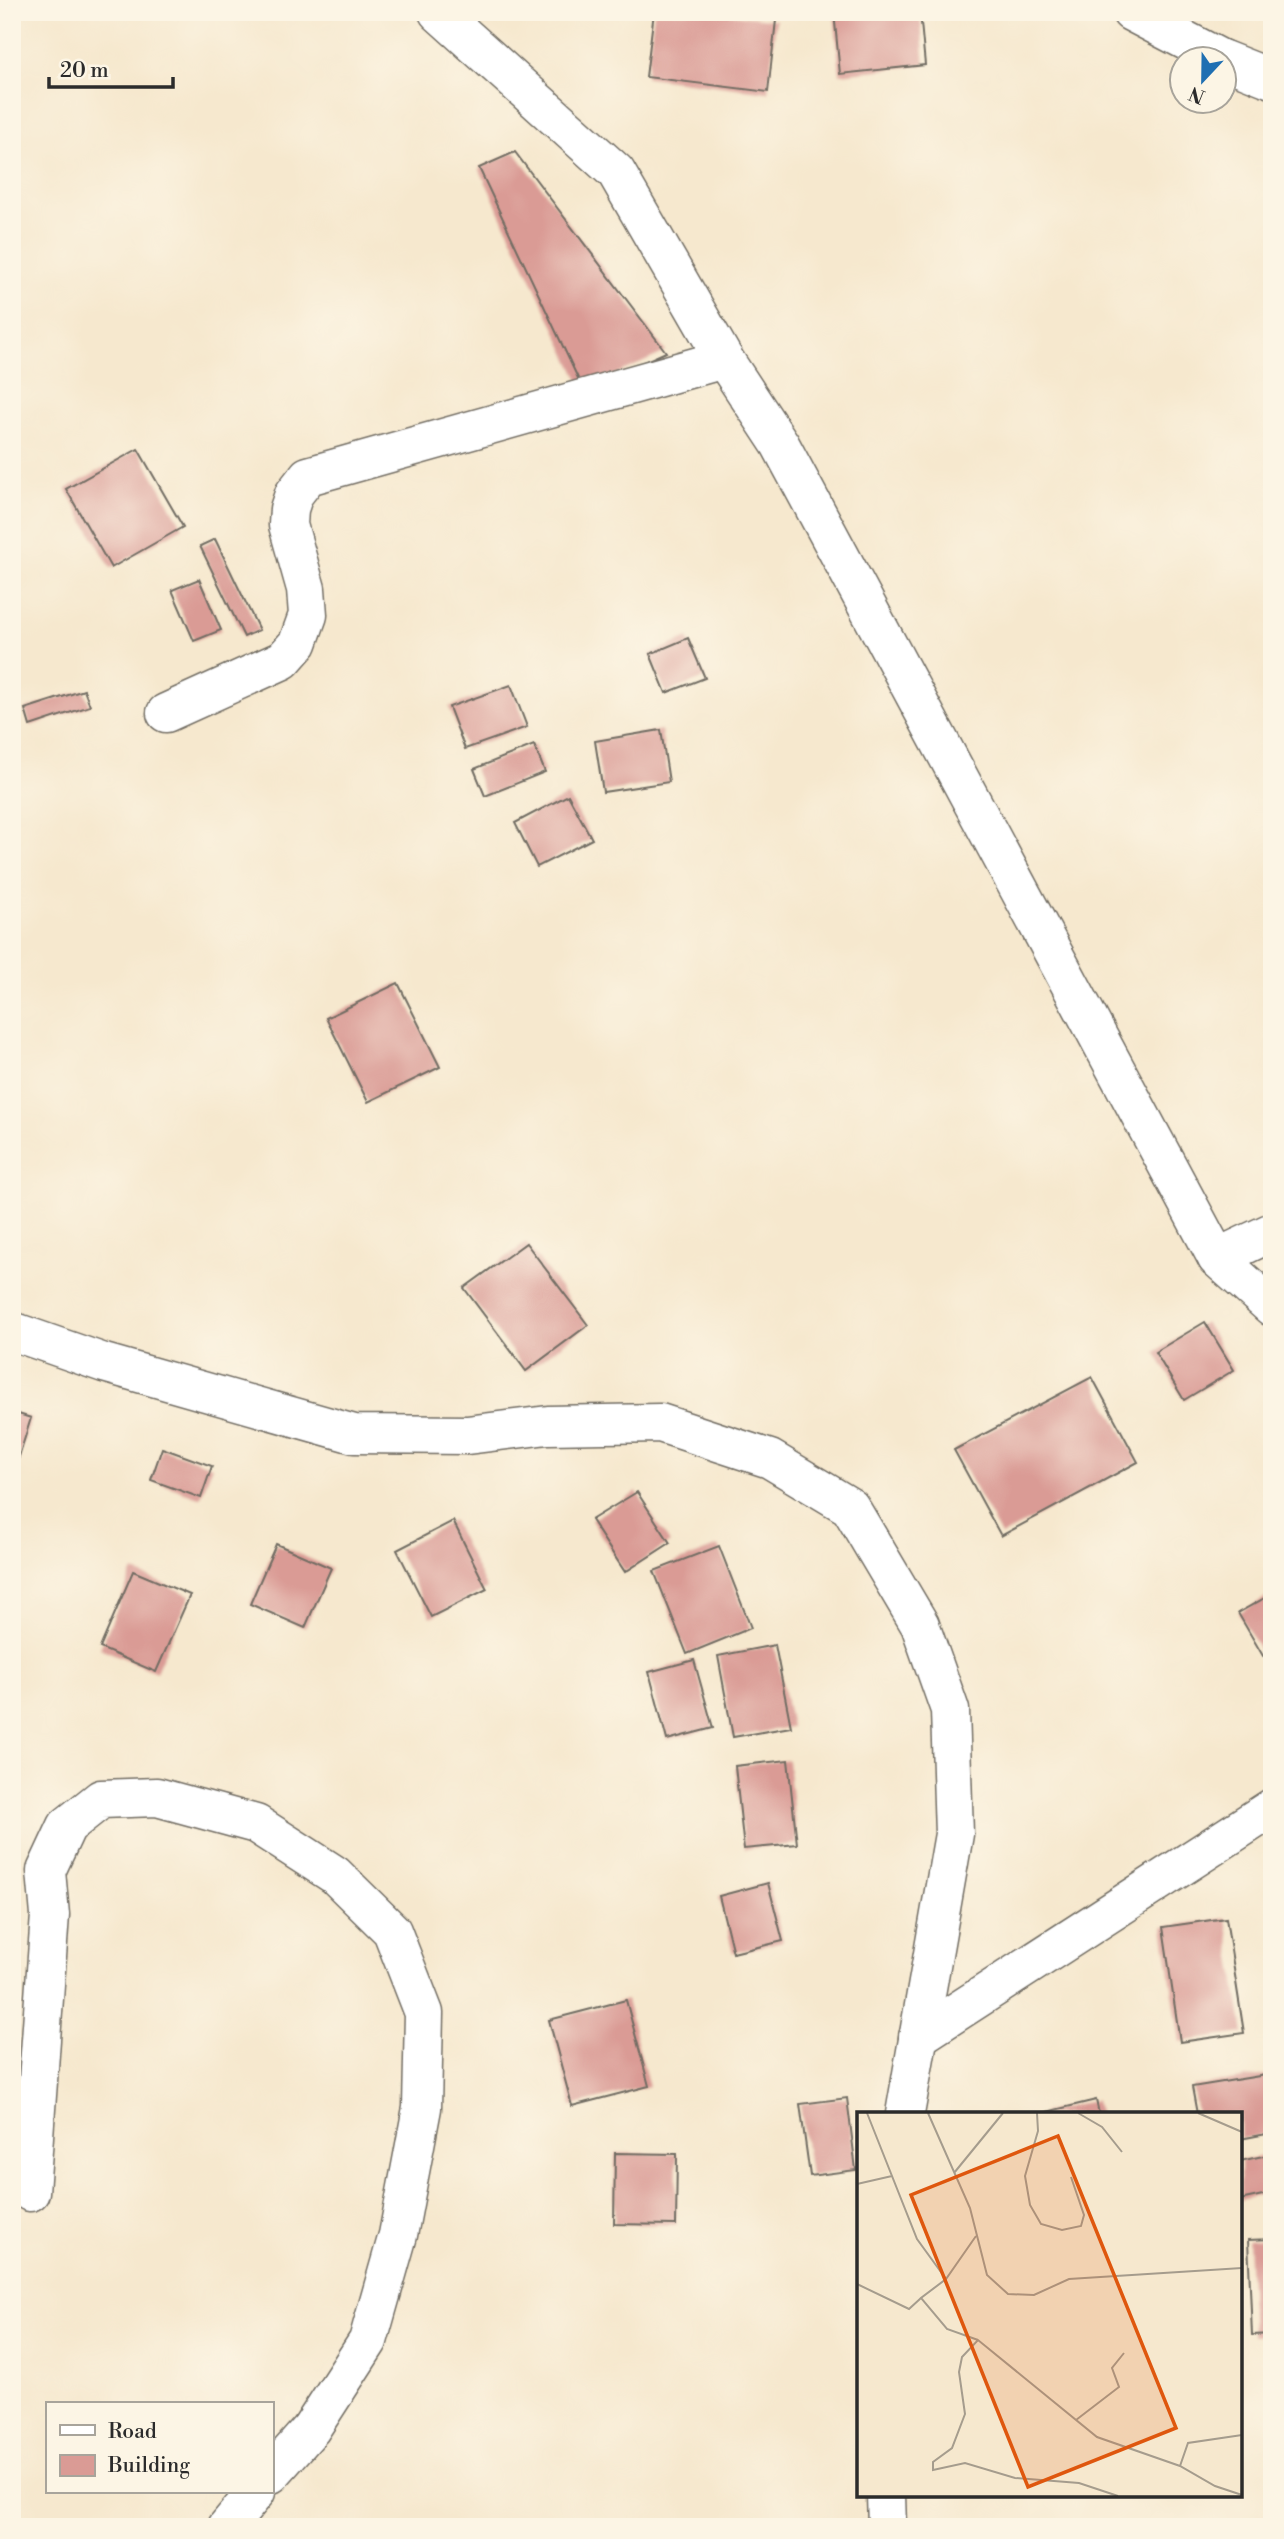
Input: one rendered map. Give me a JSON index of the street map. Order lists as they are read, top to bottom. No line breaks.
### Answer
{"legend":["Road","Building"],"scale_bar":"20 m","north":"bottom"}
